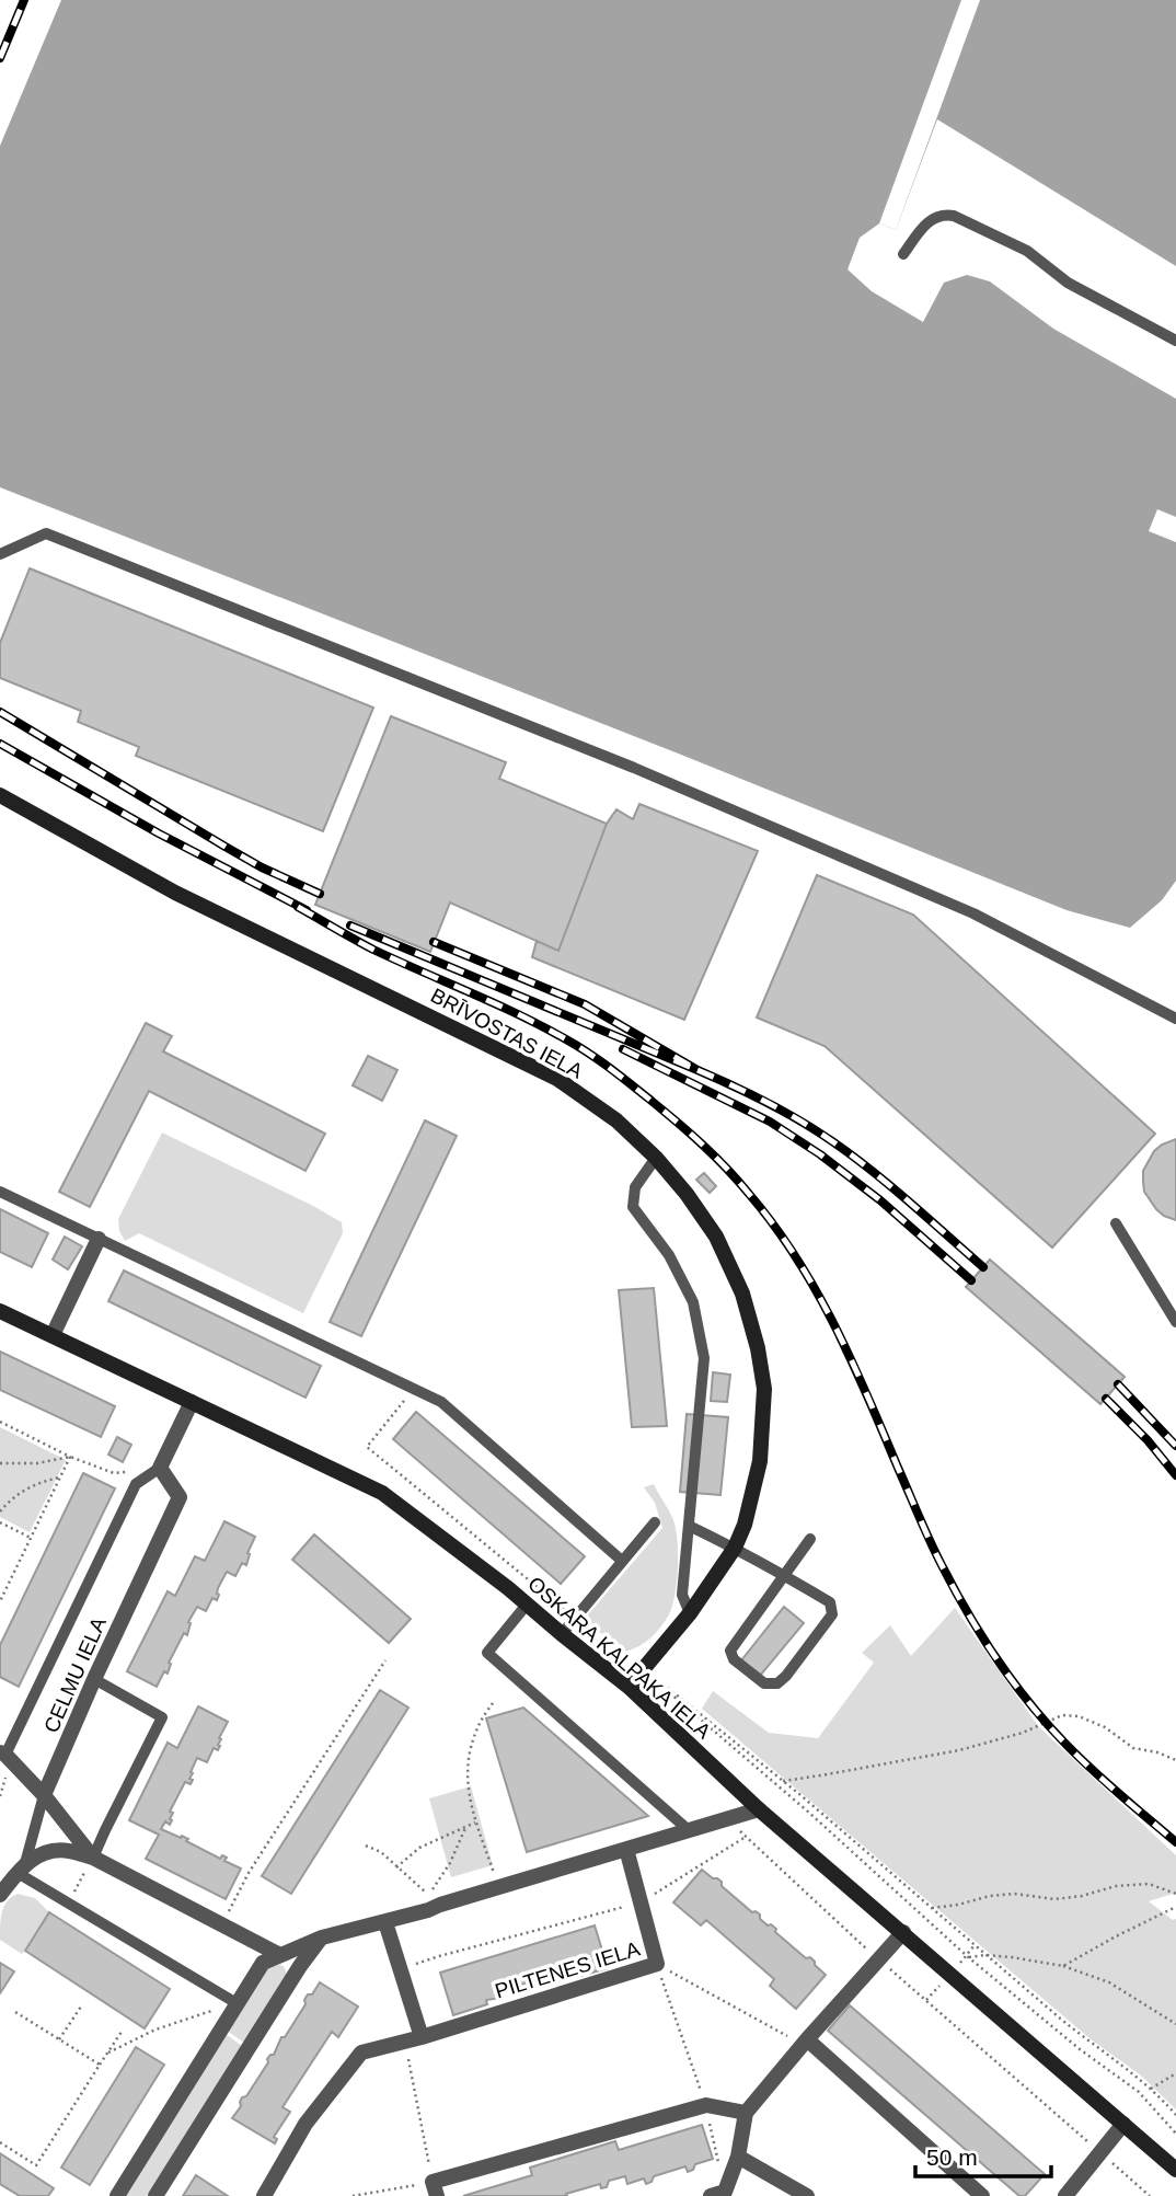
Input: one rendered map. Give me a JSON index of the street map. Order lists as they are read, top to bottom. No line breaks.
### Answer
{"streets":{"main road":["BRĪVOSTAS IELA","OSKARA KALPAKA IELA"],"street":["CELMU IELA","PILTENES IELA"]},"crossings":[["BRĪVOSTAS IELA","OSKARA KALPAKA IELA"]],"scale_bar":"50 m"}
